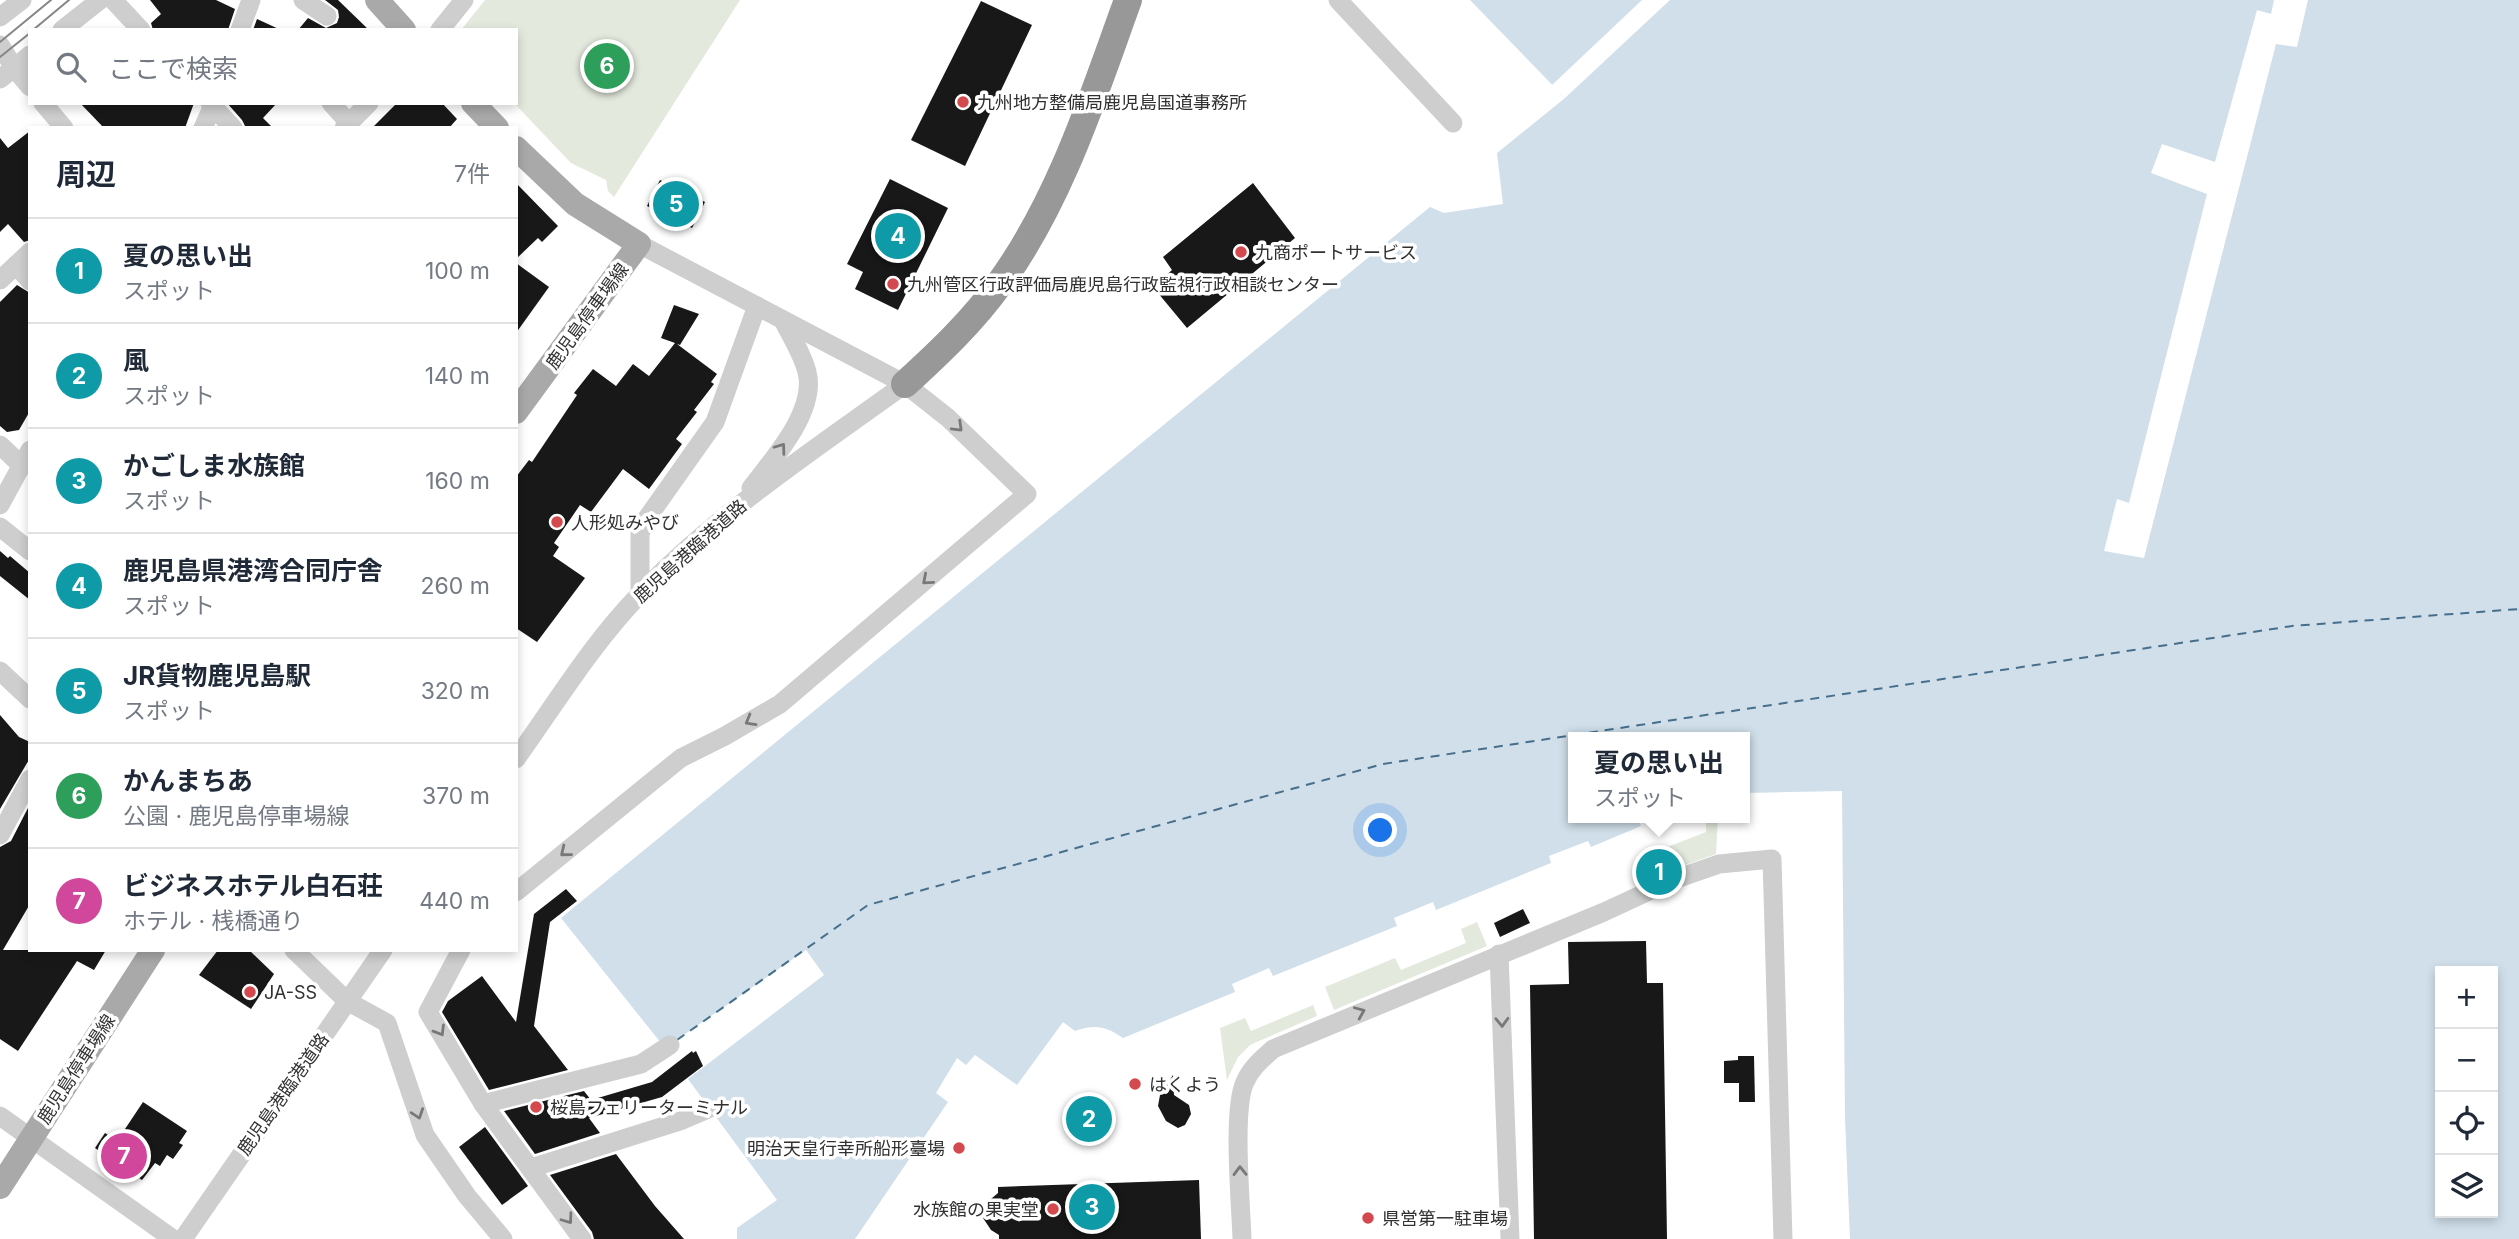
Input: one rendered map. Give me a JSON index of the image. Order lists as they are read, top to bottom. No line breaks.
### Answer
{"streets":{"main road":["鹿児島停車場線"],"street":["鹿児島港臨港道路"]},"places":["九州地方整備局鹿児島国道事務所","九商ポートサービス","九州管区行政評価局鹿児島行政監視行政相談センター","人形処みやび","JA-SS","はくよう","桜島フェリーターミナル","明治天皇行幸所船形臺場","水族館の果実堂","県営第一駐車場"],"page":{"search":"ここで検索","pins":["6","5","4","1","2","7","3"],"heading":["周辺","7件"],"list":[{"mark":"1","name":"夏の思い出","note":"スポット","value":"100 m"},{"mark":"2","name":"風","note":"スポット","value":"140 m"},{"mark":"3","name":"かごしま水族館","note":"スポット","value":"160 m"},{"mark":"4","name":"鹿児島県港湾合同庁舎","note":"スポット","value":"260 m"},{"mark":"5","name":"JR貨物鹿児島駅","note":"スポット","value":"320 m"},{"mark":"6","name":"かんまちあ","note":"公園 · 鹿児島停車場線","value":"370 m"},{"mark":"7","name":"ビジネスホテル白石荘","note":"ホテル · 桟橋通り","value":"440 m"}],"popup":["夏の思い出","スポット"],"map_buttons":["+","−"]}}
